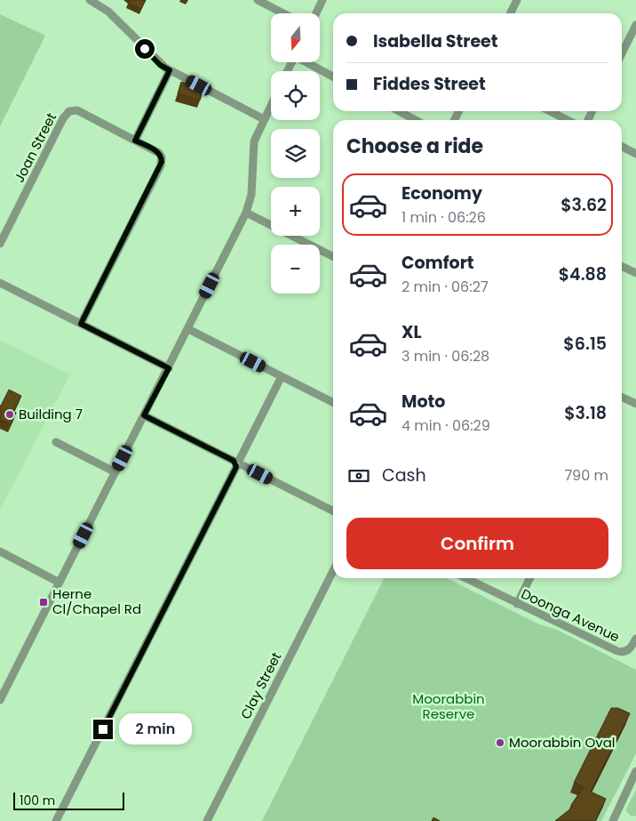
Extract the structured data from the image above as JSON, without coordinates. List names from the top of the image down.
{
  "streets": {
    "street": ["Joan Street", "Doonga Avenue", "Clay Street"]
  },
  "parks": ["Moorabbin Reserve"],
  "places": {
    "other": ["Building 7", "Moorabbin Oval"],
    "transit": ["Herne Cl/Chapel Rd"]
  },
  "scale_bar": "100 m",
  "north": "bottom",
  "page": {
    "map_buttons": ["+", "−"],
    "banner": ["Isabella Street", "Fiddes Street"],
    "heading": "Choose a ride",
    "list": [
      {
        "name": "Economy",
        "note": "1 min · 06:26",
        "value": "$3.62"
      },
      {
        "name": "Comfort",
        "note": "2 min · 06:27",
        "value": "$4.88"
      },
      {
        "name": "XL",
        "note": "3 min · 06:28",
        "value": "$6.15"
      },
      {
        "name": "Moto",
        "note": "4 min · 06:29",
        "value": "$3.18"
      }
    ],
    "pay": ["Cash", "790 m"],
    "buttons": "Confirm",
    "bubble": "2 min",
    "scale": "100 m"
  }
}
